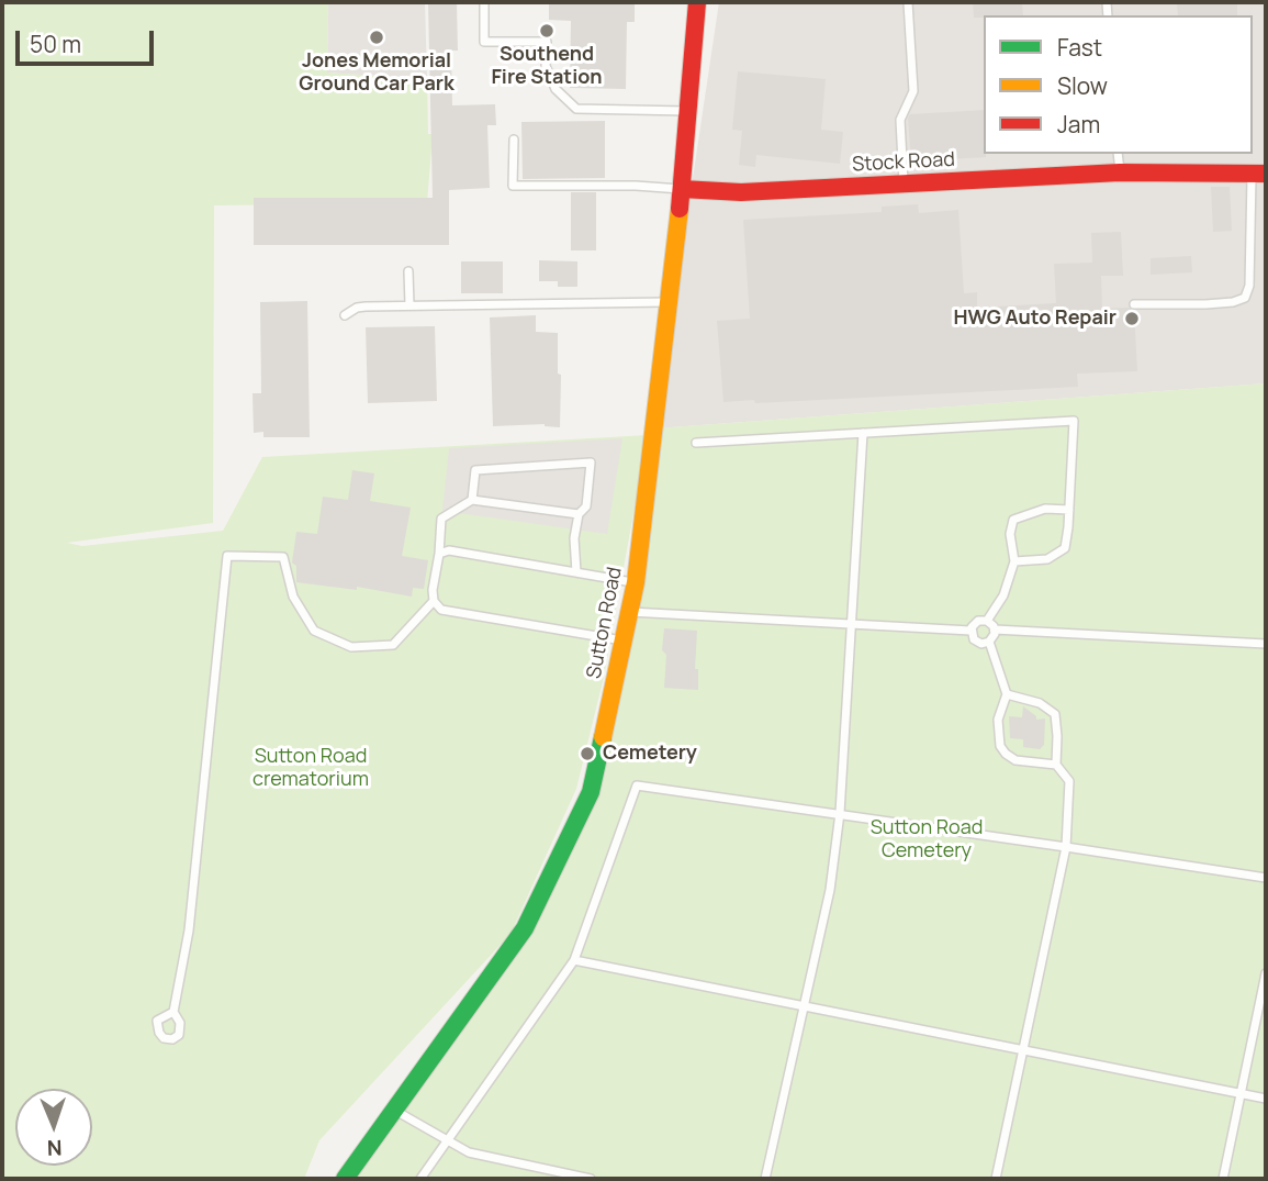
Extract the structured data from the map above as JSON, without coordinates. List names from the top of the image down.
{
  "streets": {
    "street": ["Stock Road", "Sutton Road"]
  },
  "crossings": [
    ["Stock Road", "Sutton Road"]
  ],
  "parks": ["Sutton Road crematorium", "Sutton Road Cemetery"],
  "places": [
    "Southend Fire Station",
    "Jones Memorial Ground Car Park",
    "HWG Auto Repair",
    "Cemetery"
  ],
  "legend": ["Fast", "Slow", "Jam"],
  "scale_bar": "50 m",
  "north": "bottom"
}
